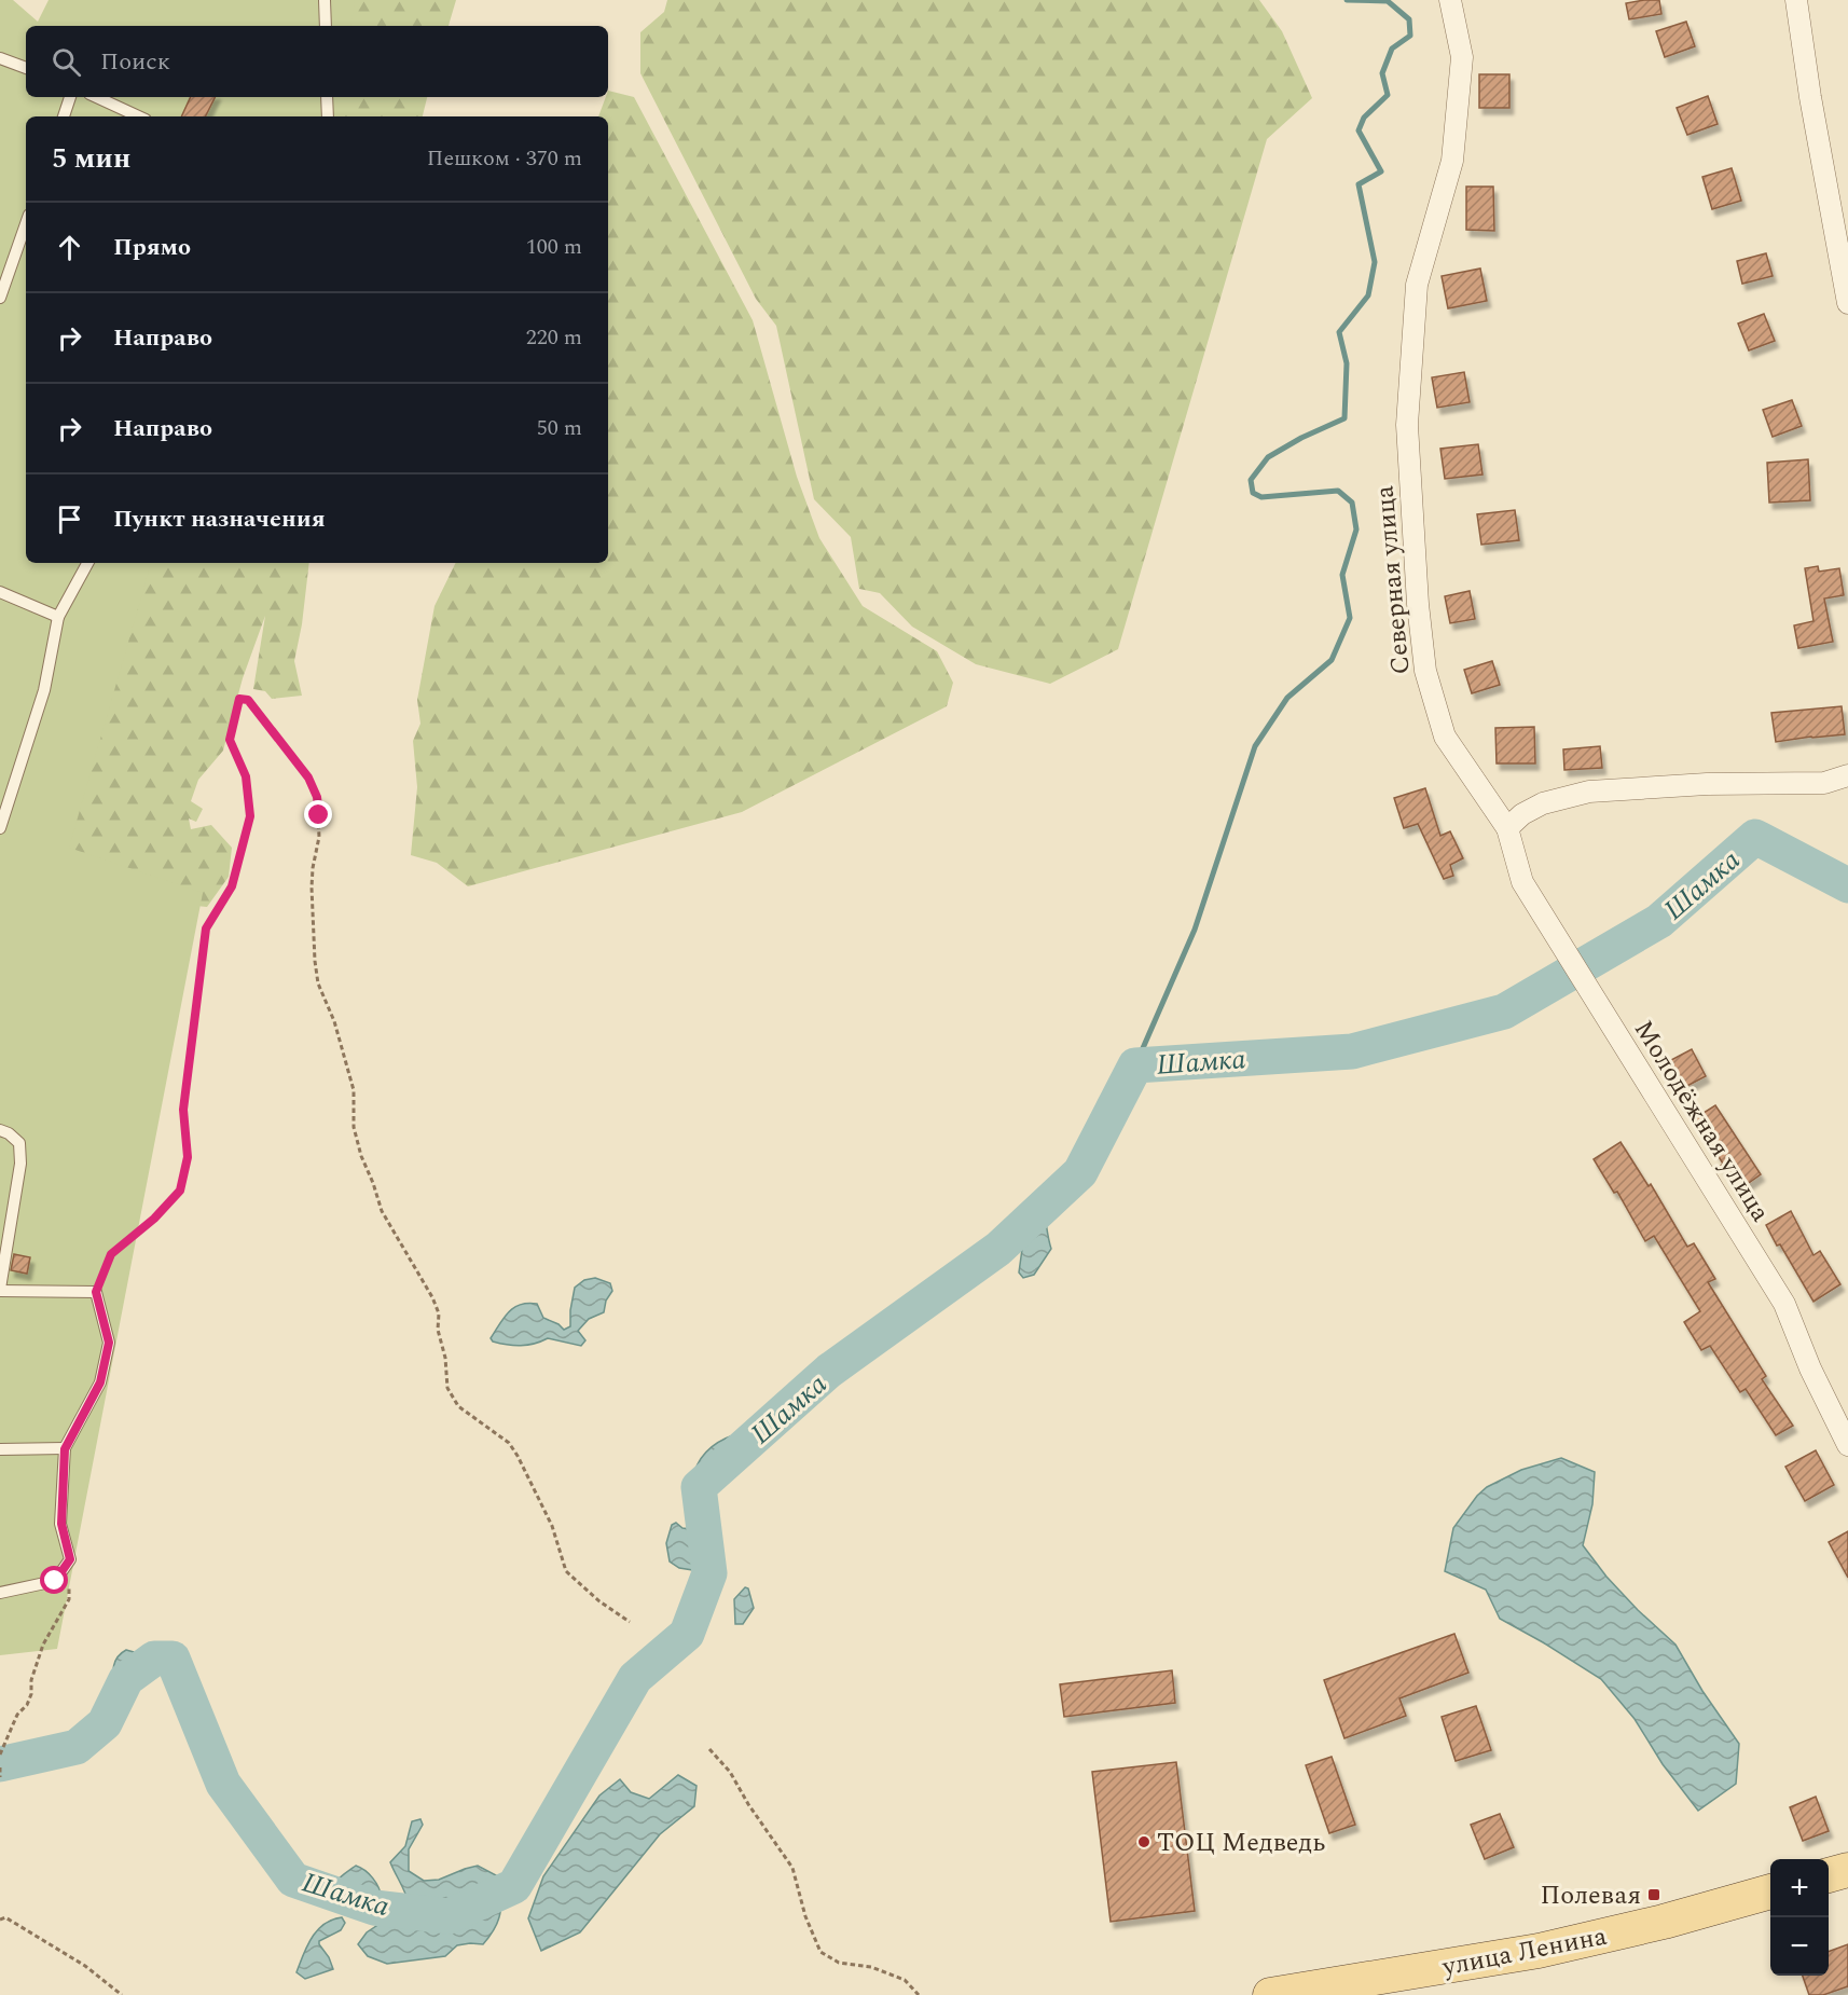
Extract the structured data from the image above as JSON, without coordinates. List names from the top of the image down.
{
  "streets": {
    "main road": ["улица Ленина"],
    "street": ["Северная улица", "Молодёжная улица"]
  },
  "crossings": [
    ["Северная улица", "Молодёжная улица"]
  ],
  "water": ["Шамка"],
  "places": {
    "other": ["ТОЦ Медведь"],
    "transit": ["Полевая"]
  },
  "page": {
    "search": "Поиск",
    "heading": ["5 мин", "Пешком · 370 m"],
    "list": [
      ["Прямо", "100 m"],
      ["Направо", "220 m"],
      ["Направо", "50 m"],
      "Пункт назначения"
    ],
    "map_buttons": ["+", "−"]
  }
}
